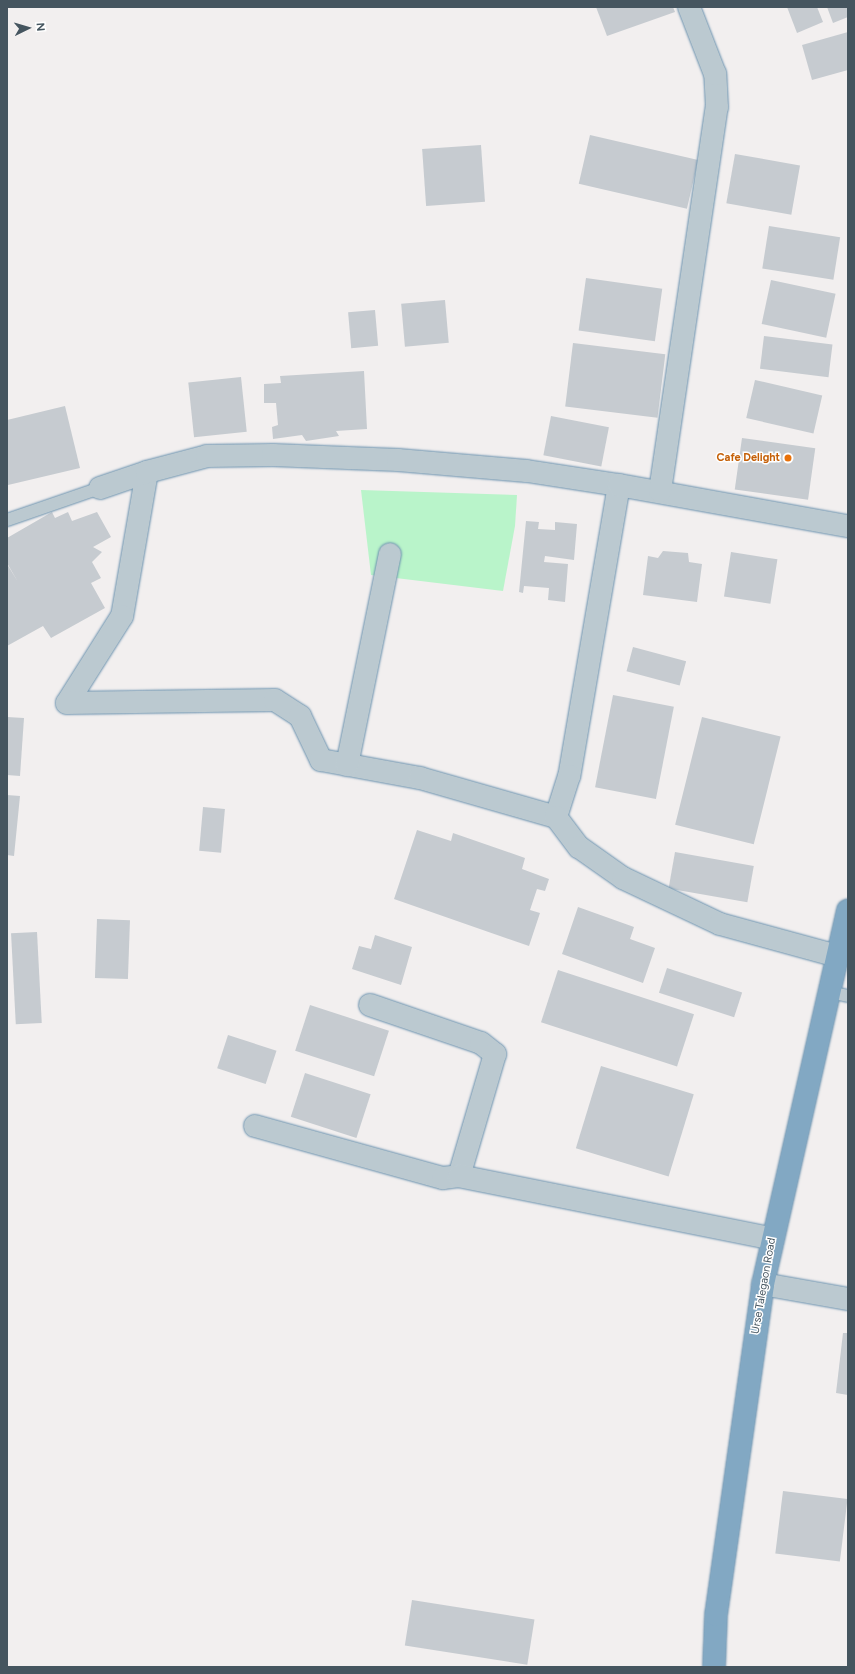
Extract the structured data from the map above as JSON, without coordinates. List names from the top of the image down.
{
  "streets": {
    "highway": ["Urse Talegaon Road"]
  },
  "places": ["Cafe Delight"],
  "north": "right"
}
